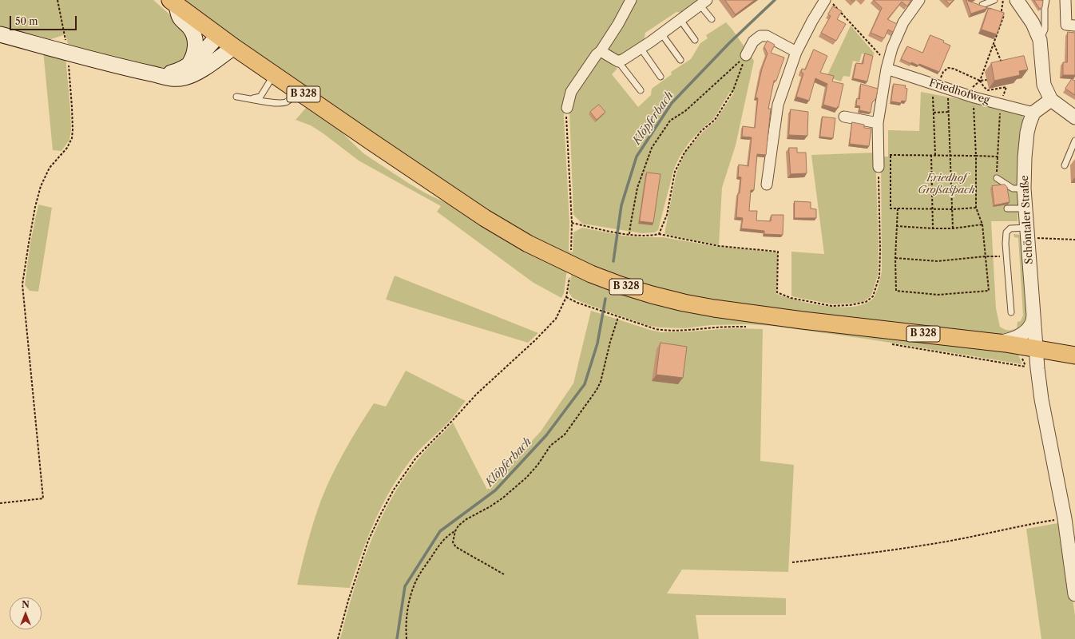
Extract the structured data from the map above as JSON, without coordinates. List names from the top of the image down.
{
  "streets": {
    "main road": ["B 328"],
    "street": ["Friedhofweg", "Schöntaler Straße"]
  },
  "crossings": [
    ["Friedhofweg", "Schöntaler Straße"],
    ["B 328", "Schöntaler Straße"]
  ],
  "water": ["Klöpferbach"],
  "parks": ["Friedhof Großaspach"],
  "scale_bar": "50 m",
  "north": "top"
}
